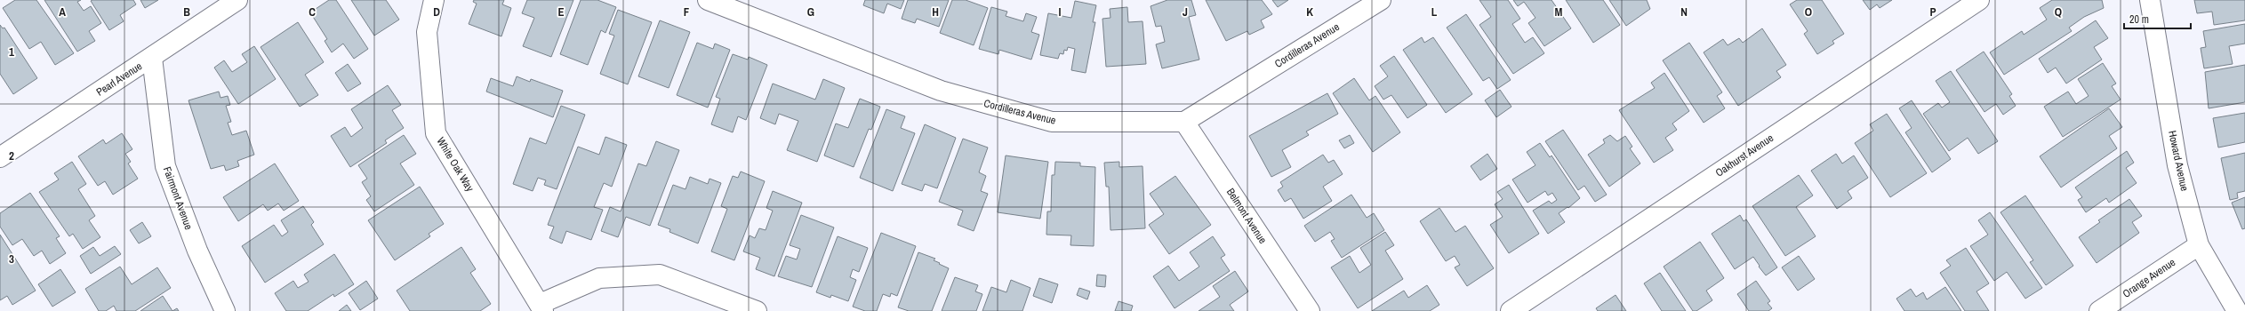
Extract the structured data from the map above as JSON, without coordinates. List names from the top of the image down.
{
  "streets": {
    "street": [
      "Cordilleras Avenue",
      "Pearl Avenue",
      "Oakhurst Avenue",
      "Howard Avenue",
      "White Oak Way",
      "Fairmont Avenue",
      "Belmont Avenue",
      "Orange Avenue"
    ]
  },
  "crossings": [
    ["Cordilleras Avenue", "Belmont Avenue"],
    ["Pearl Avenue", "Fairmont Avenue"],
    ["Howard Avenue", "Orange Avenue"]
  ],
  "scale_bar": "20 m",
  "grid": {
    "columns": [
      "A",
      "B",
      "C",
      "D",
      "E",
      "F",
      "G",
      "H",
      "I",
      "J",
      "K",
      "L",
      "M",
      "N",
      "O",
      "P",
      "Q"
    ],
    "rows": ["1", "2", "3"]
  }
}
